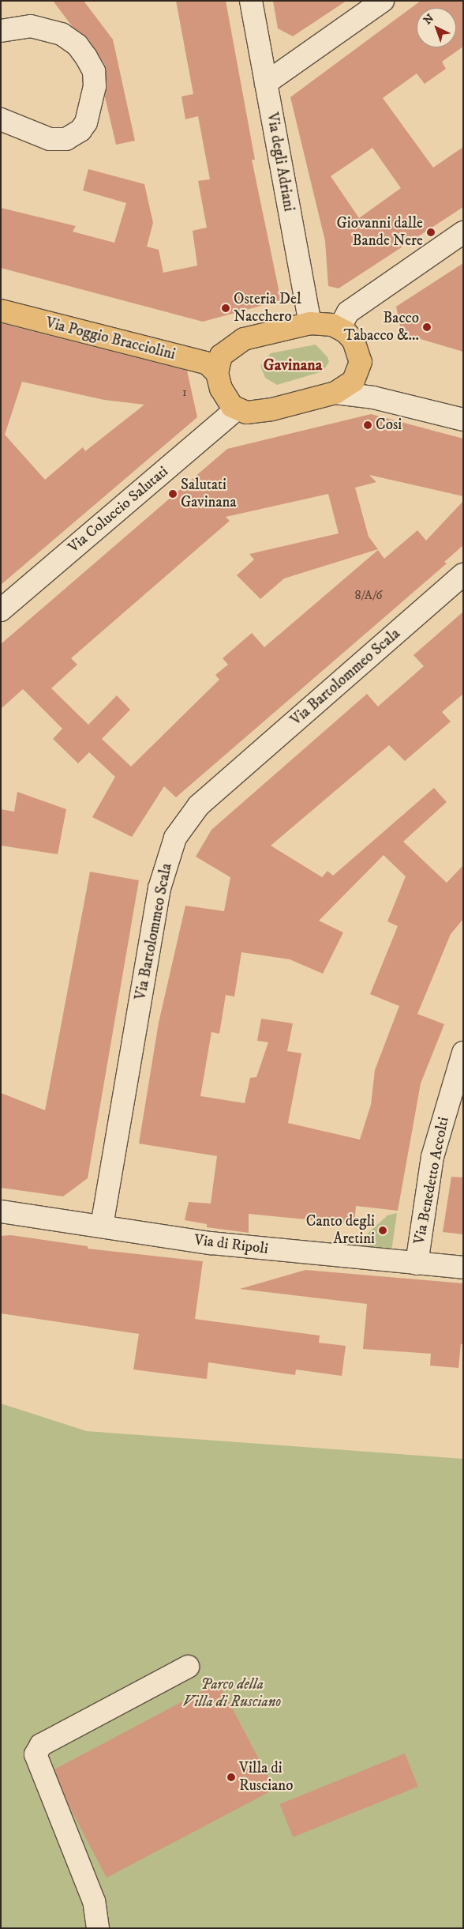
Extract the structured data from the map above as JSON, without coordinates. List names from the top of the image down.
{
  "streets": {
    "main road": ["Via Poggio Bracciolini"],
    "street": [
      "Via degli Adriani",
      "Via Coluccio Salutati",
      "Via Bartolommeo Scala",
      "Via Benedetto Accolti",
      "Via di Ripoli"
    ]
  },
  "crossings": [
    ["Via Bartolommeo Scala", "Via di Ripoli"],
    ["Via Benedetto Accolti", "Via di Ripoli"]
  ],
  "districts": ["Gavinana"],
  "parks": ["Parco della Villa di Rusciano"],
  "places": [
    "Giovanni dalle Bande Nere",
    "Osteria Del Nacchero",
    "Bacco Tabacco &...",
    "Cosi",
    "Salutati Gavinana",
    "Canto degli Aretini",
    "Villa di Rusciano"
  ],
  "house_numbers": ["1", "8/A/6"],
  "north": "top left"
}
